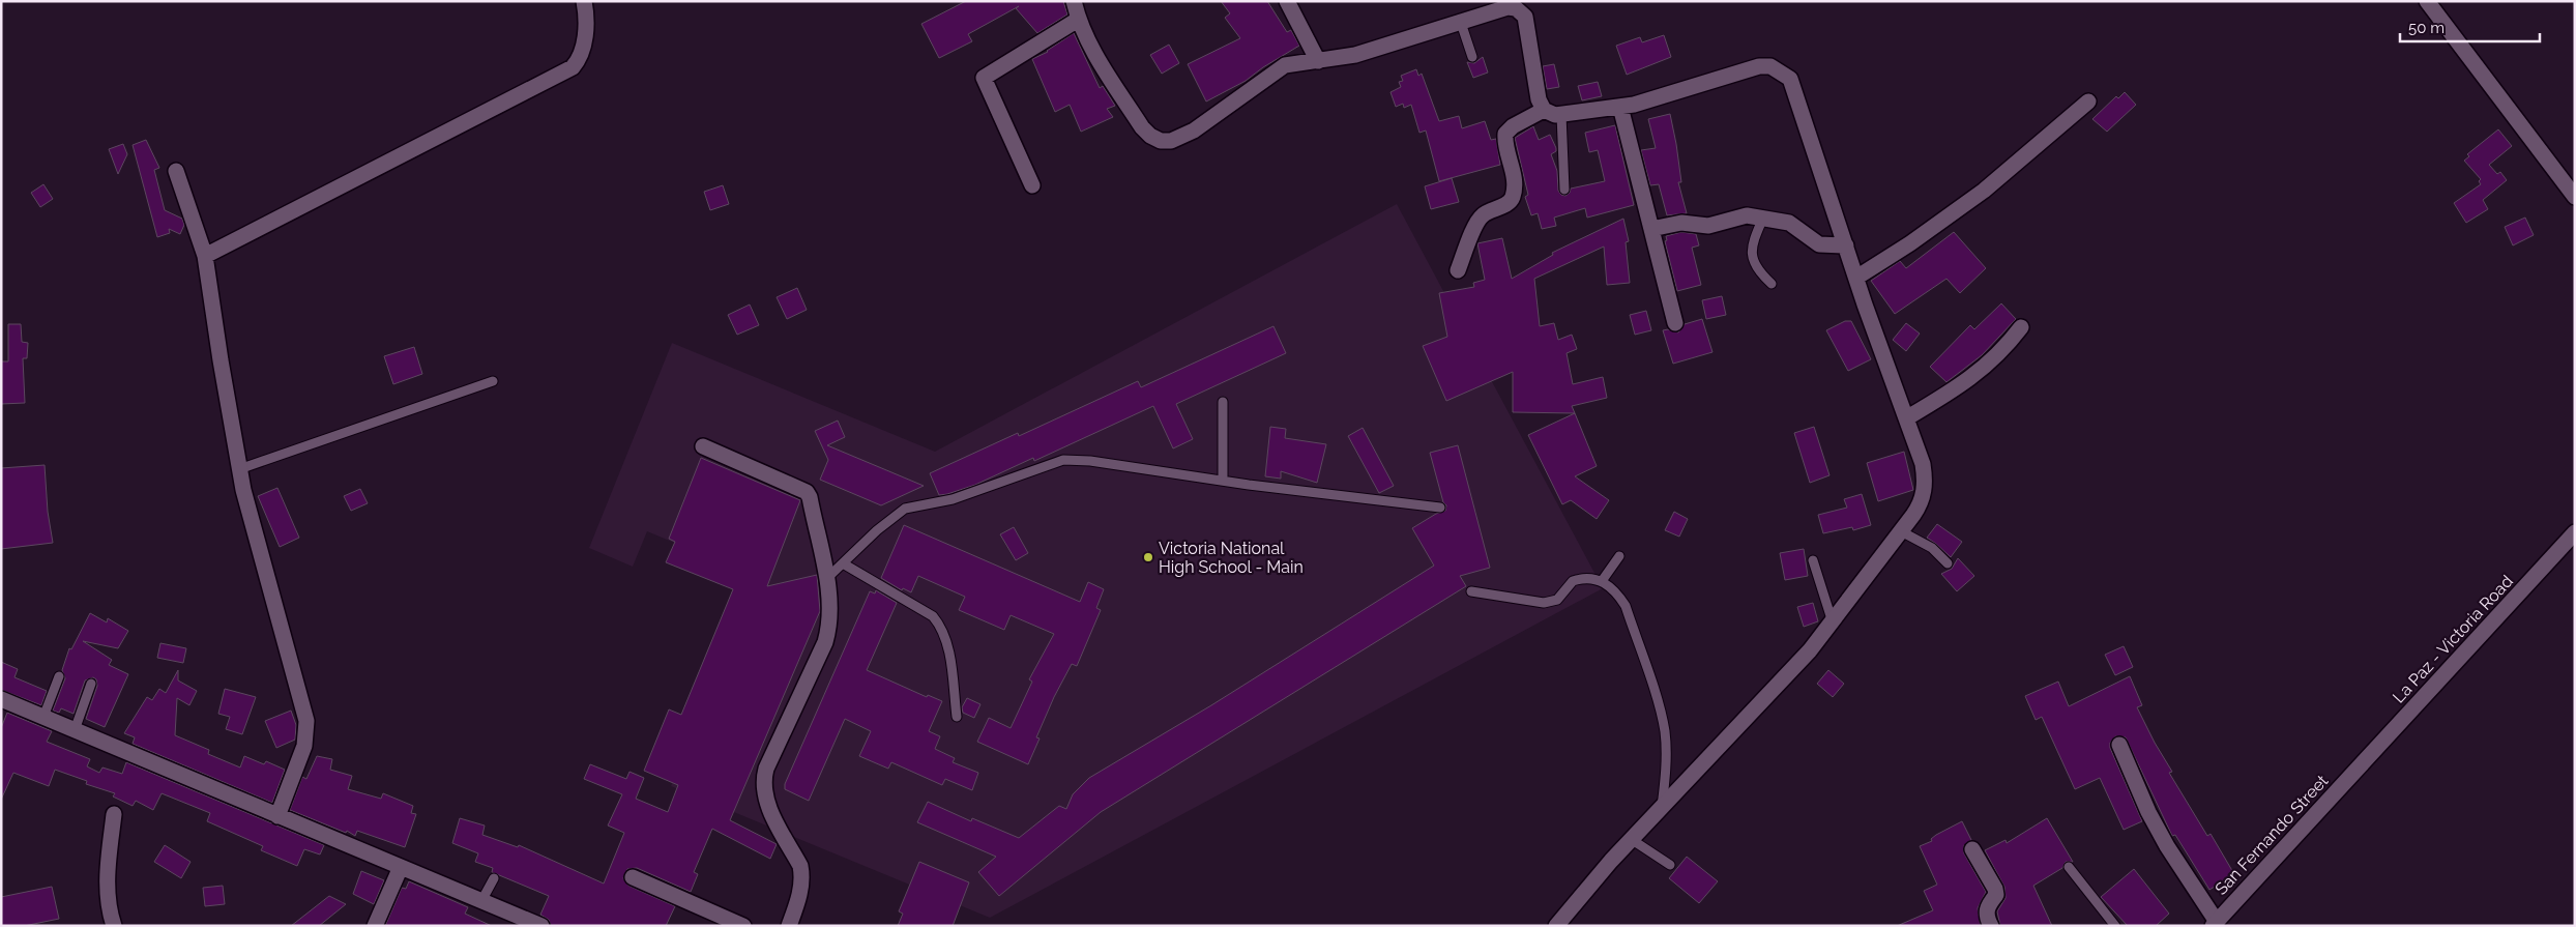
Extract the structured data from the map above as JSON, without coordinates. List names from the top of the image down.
{
  "streets": {
    "street": ["La Paz - Victoria Road", "San Fernando Street"]
  },
  "crossings": [
    ["La Paz - Victoria Road", "San Fernando Street"]
  ],
  "places": ["Victoria National High School - Main"],
  "scale_bar": "50 m"
}
